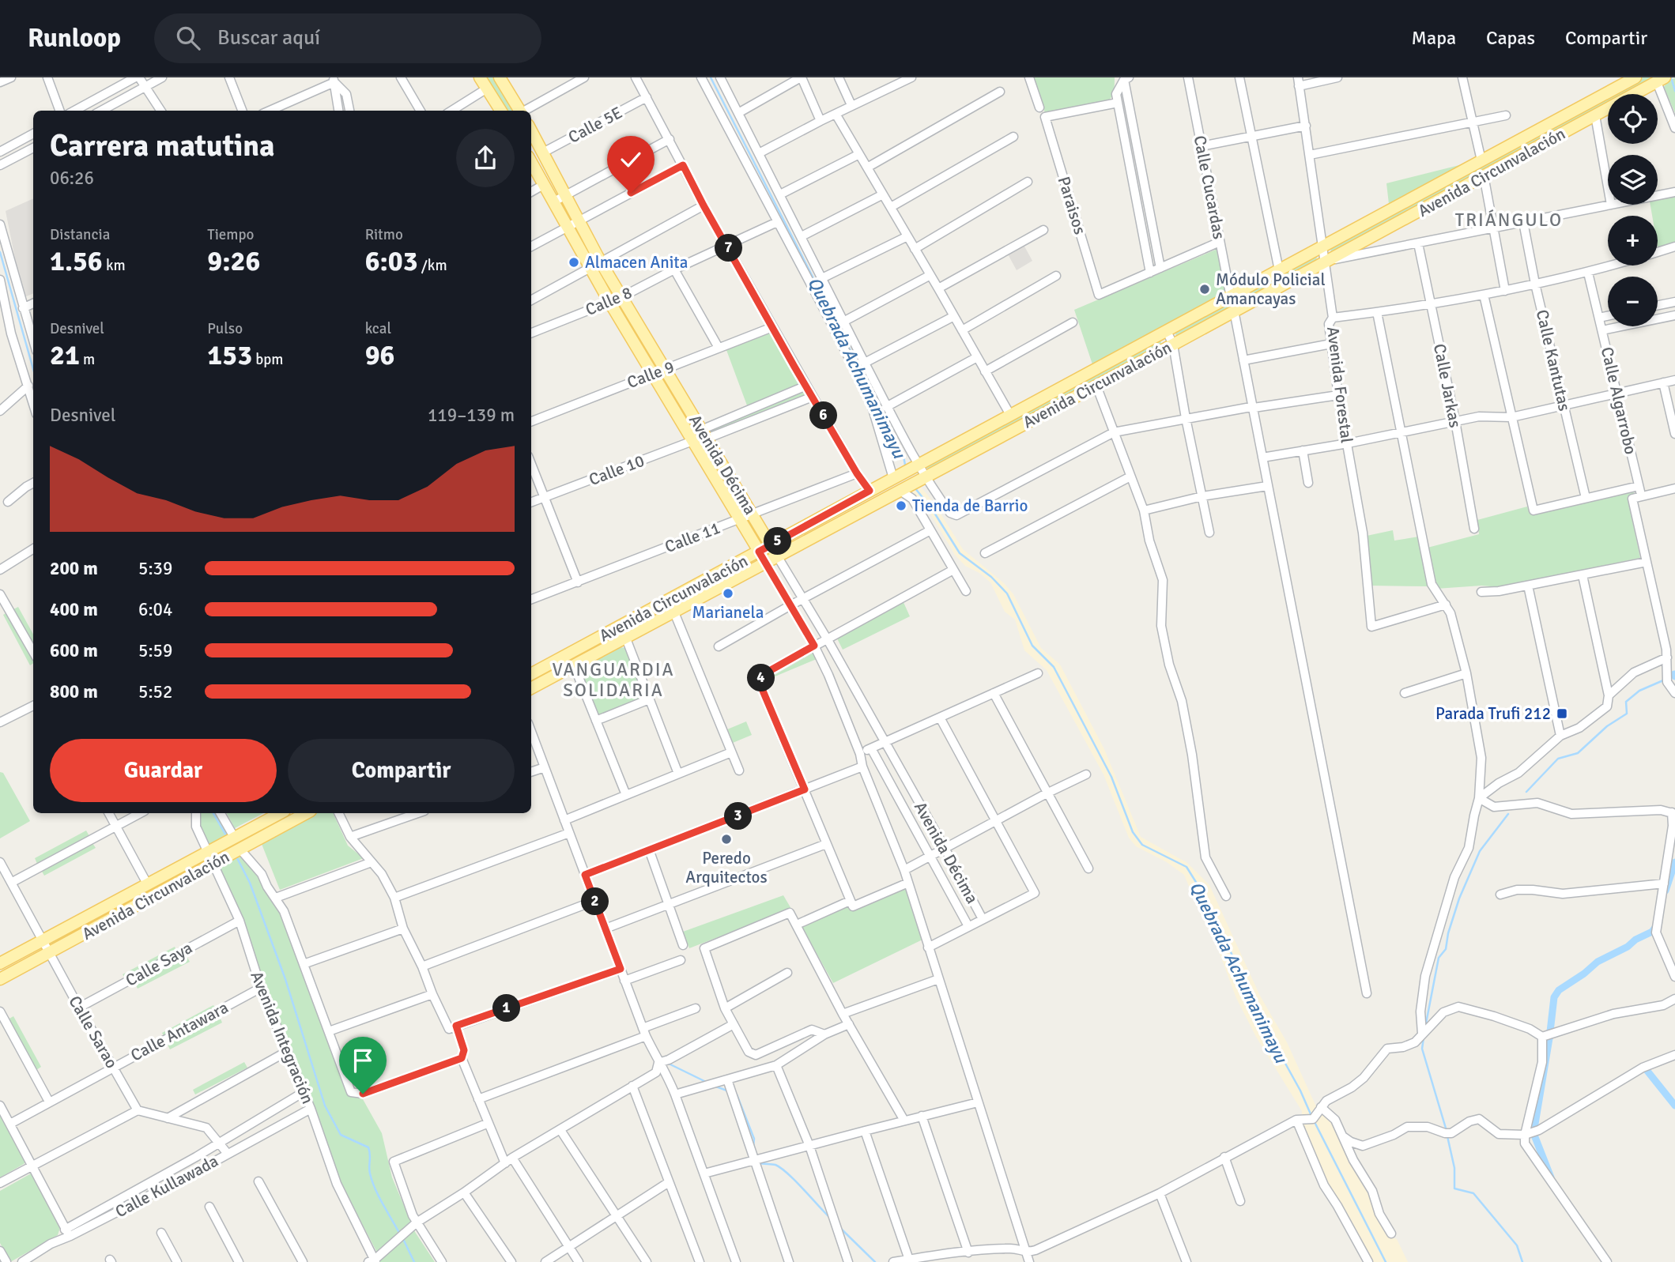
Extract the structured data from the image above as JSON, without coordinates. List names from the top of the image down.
{
  "streets": {
    "main road": ["Avenida Circunvalación", "Avenida Décima"],
    "street": [
      "Calle 5E",
      "Calle Cucardas",
      "Paraisos",
      "Calle 8",
      "Calle Kantutas",
      "Calle 9",
      "Avenida Forestal",
      "Calle Jarkas",
      "Calle Algarrobo",
      "Calle 10",
      "Calle 11",
      "Calle Saya",
      "Calle Antawara",
      "Calle Sarao",
      "Avenida Integración",
      "Calle Kullawada"
    ]
  },
  "crossings": [
    ["Calle 5E", "Avenida Décima"],
    ["Avenida Circunvalación", "Calle Cucardas"],
    ["Avenida Circunvalación", "Avenida Forestal"],
    ["Avenida Circunvalación", "Avenida Décima"],
    ["Avenida Circunvalación", "Calle Sarao"],
    ["Avenida Circunvalación", "Avenida Integración"],
    ["Calle 8", "Avenida Décima"],
    ["Calle 9", "Avenida Décima"],
    ["Avenida Décima", "Calle 10"],
    ["Avenida Décima", "Calle 11"],
    ["Calle Saya", "Calle Sarao"],
    ["Calle Saya", "Avenida Integración"],
    ["Calle Antawara", "Calle Sarao"],
    ["Calle Antawara", "Avenida Integración"],
    ["Avenida Integración", "Calle Kullawada"]
  ],
  "districts": ["TRIÁNGULO", "VANGUARDIA SOLIDARIA"],
  "water": ["Quebrada Achumanimayu"],
  "places": {
    "other": [
      "Almacen Anita",
      "Módulo Policial Amancayas",
      "Tienda de Barrio",
      "Marianela",
      "Peredo Arquitectos"
    ],
    "transit": ["Parada Trufi 212"]
  },
  "page": {
    "header": "Runloop",
    "search": "Buscar aquí",
    "nav": ["Mapa", "Capas", "Compartir"],
    "map_buttons": ["+", "−"],
    "heading": ["Carrera matutina", "06:26"],
    "stats": [
      ["Distancia", "1.56 km"],
      ["Tiempo", "9:26"],
      ["Ritmo", "6:03 /km"],
      ["Desnivel", "21 m"],
      ["Pulso", "153 bpm"],
      ["kcal", "96"]
    ],
    "pins": [
      "7",
      "6",
      "5",
      "4",
      "3",
      "2",
      "1"
    ],
    "chart": ["Desnivel", "119–139 m"],
    "list": [
      {
        "name": "200 m",
        "note": "5:39"
      },
      {
        "name": "400 m",
        "note": "6:04"
      },
      {
        "name": "600 m",
        "note": "5:59"
      },
      {
        "name": "800 m",
        "note": "5:52"
      }
    ],
    "buttons": ["Guardar", "Compartir"]
  }
}
